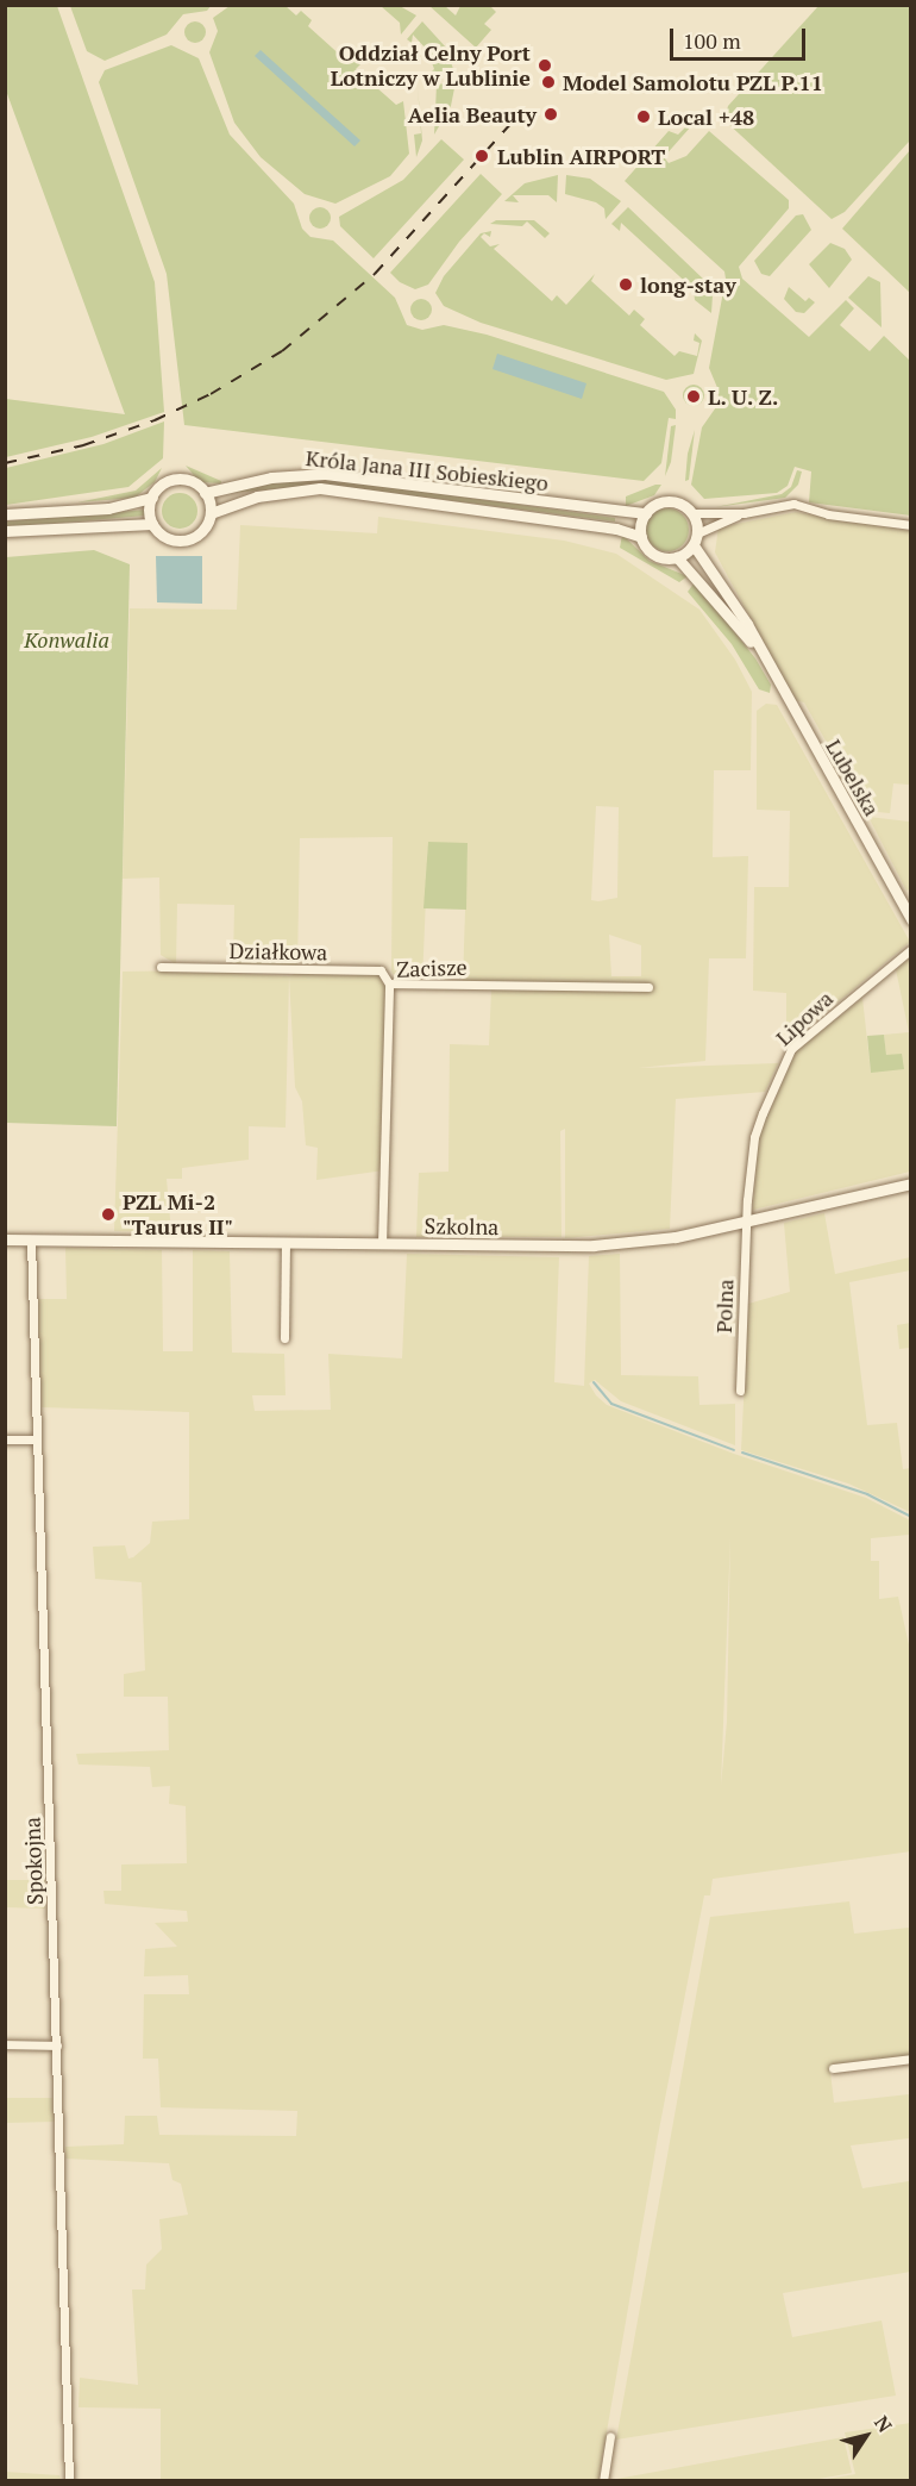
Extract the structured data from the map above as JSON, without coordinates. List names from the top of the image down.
{
  "streets": {
    "main road": ["Króla Jana III Sobieskiego", "Lubelska", "Szkolna"],
    "street": [
      "Działkowa",
      "Zacisze",
      "Lipowa",
      "Polna",
      "Spokojna"
    ]
  },
  "crossings": [
    ["Króla Jana III Sobieskiego", "Lubelska"],
    ["Działkowa", "Zacisze"],
    ["Zacisze", "Szkolna"],
    ["Lipowa", "Szkolna"],
    ["Lipowa", "Polna"],
    ["Szkolna", "Polna"],
    ["Szkolna", "Spokojna"]
  ],
  "parks": ["Konwalia"],
  "places": [
    "Oddział Celny Port Lotniczy w Lublinie",
    "Model Samolotu PZL P.11",
    "Aelia Beauty",
    "Local +48",
    "Lublin AIRPORT",
    "long-stay",
    "L. U. Z.",
    "PZL Mi-2 \"Taurus II\""
  ],
  "scale_bar": "100 m",
  "north": "top right"
}
